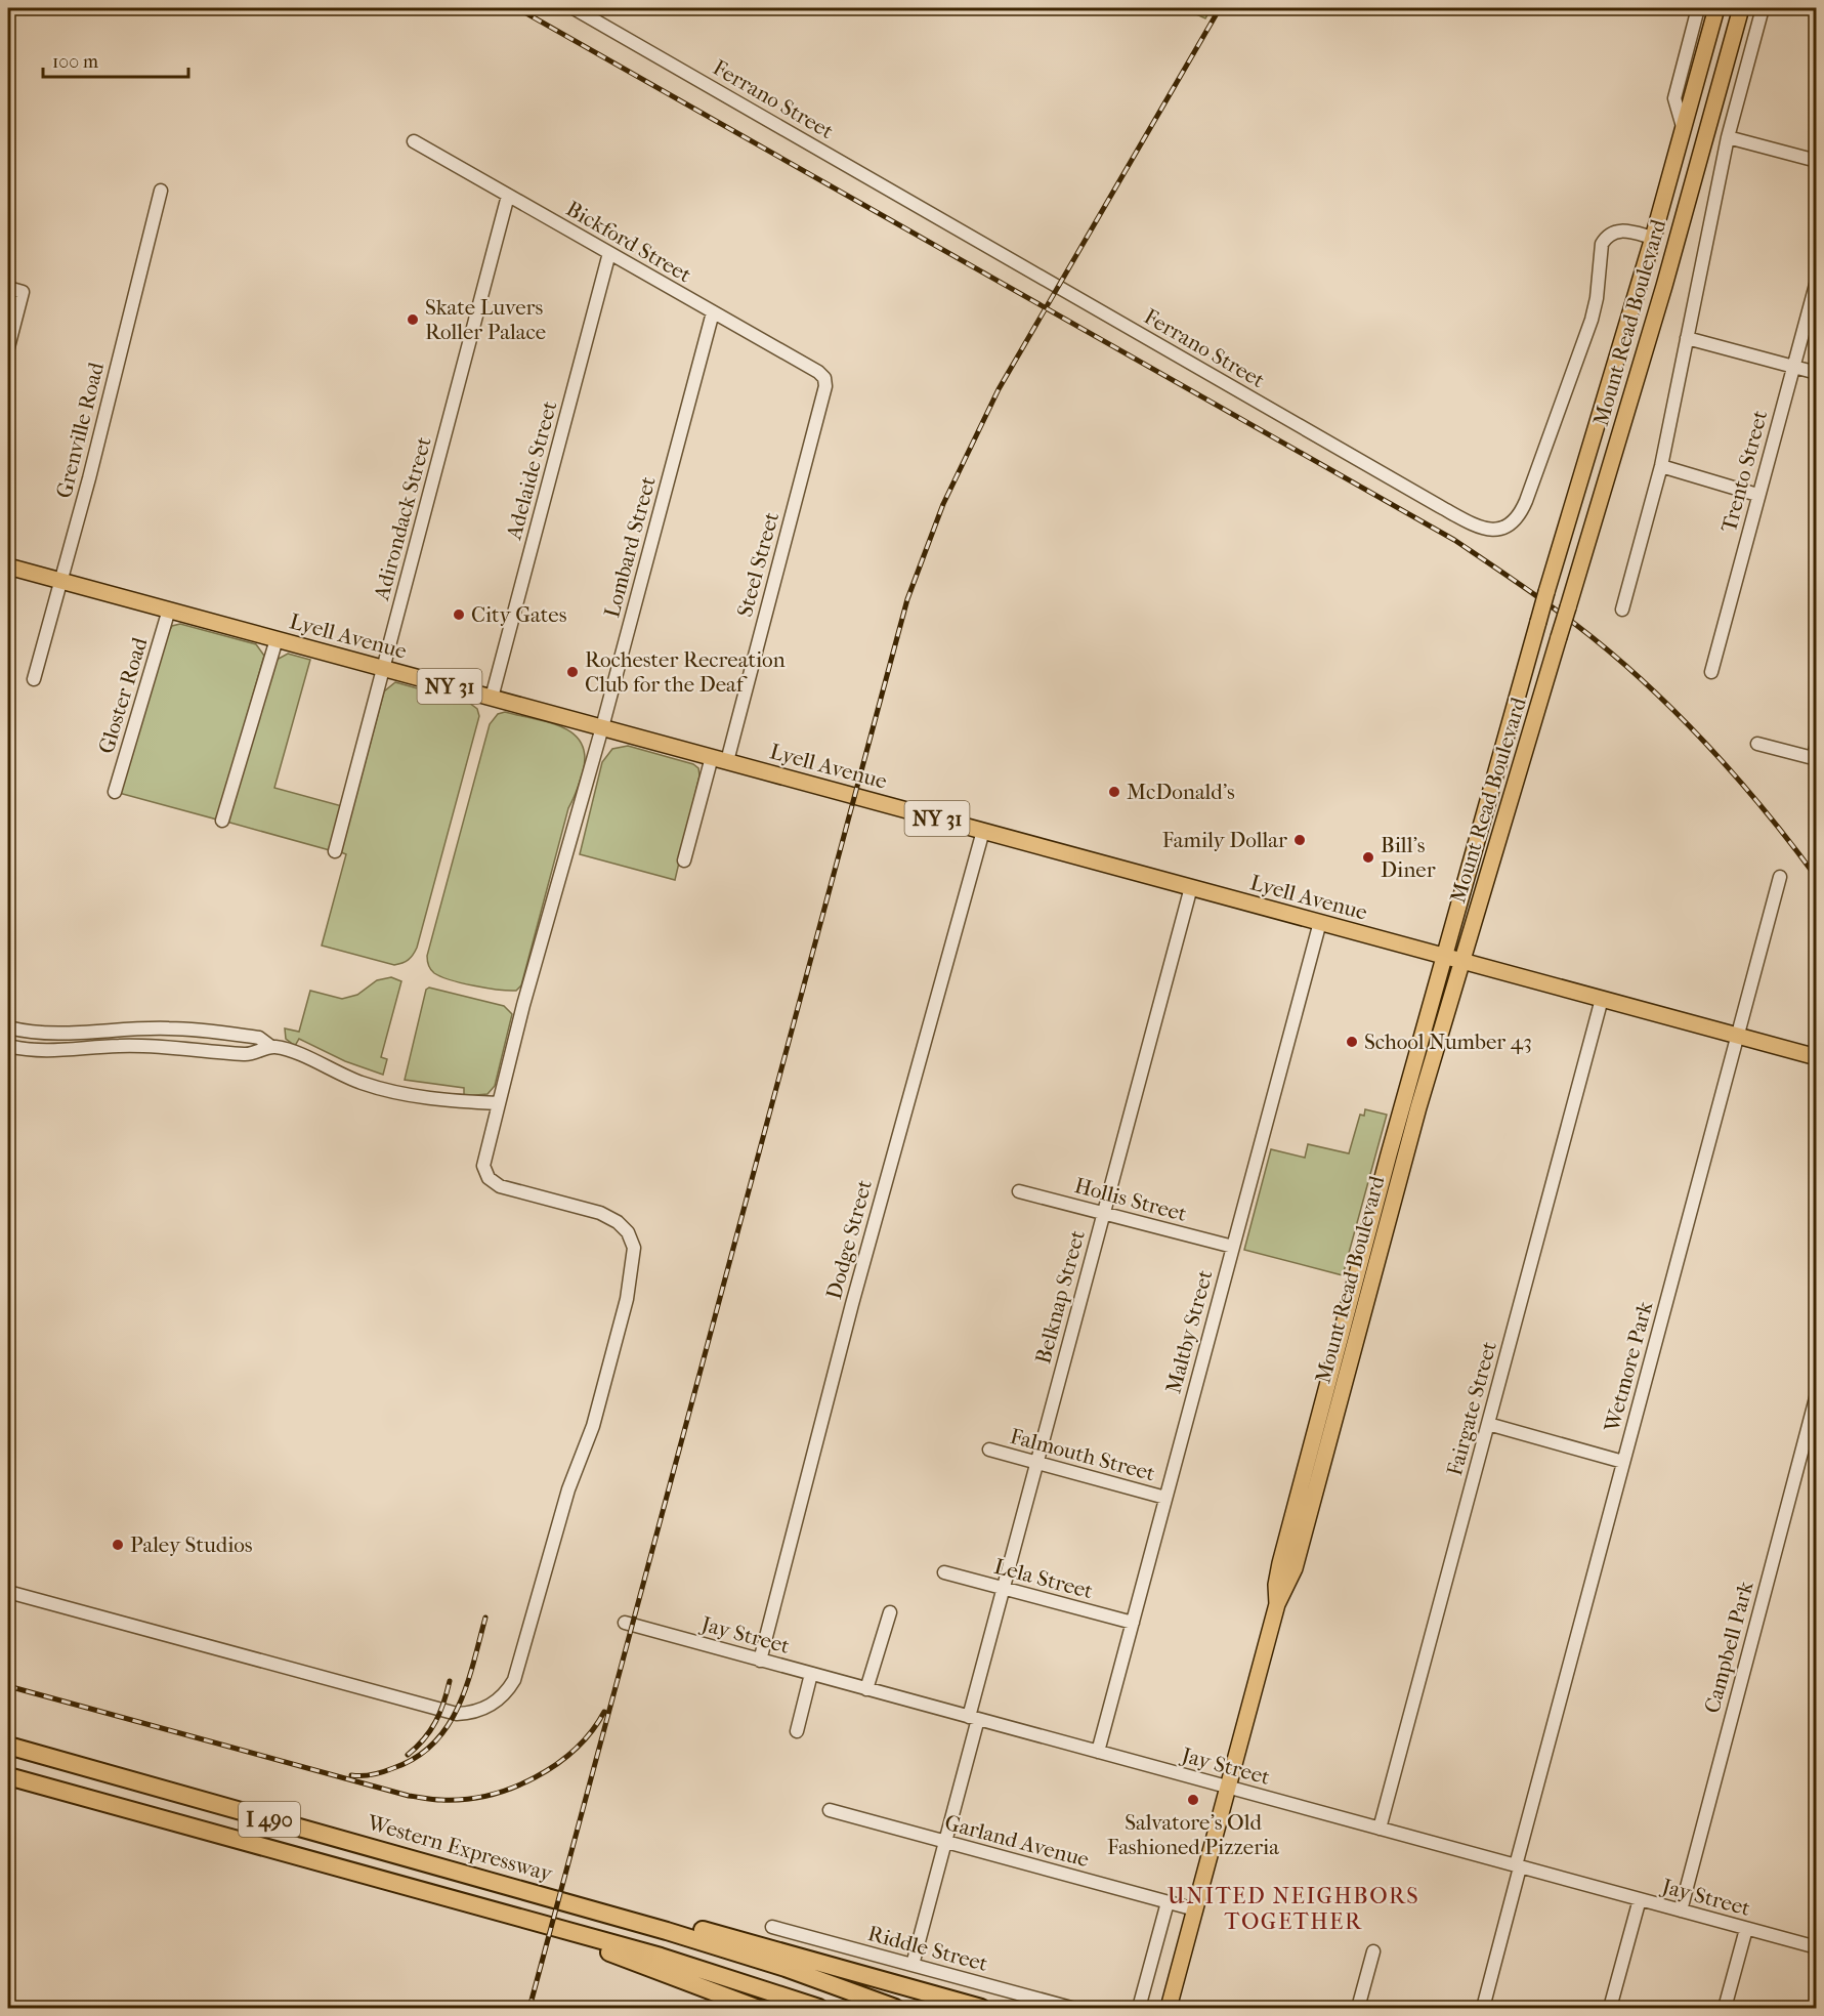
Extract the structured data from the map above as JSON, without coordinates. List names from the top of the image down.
{
  "streets": {
    "highway": ["I 490", "Western Expressway"],
    "main road": ["Mount Read Boulevard", "Lyell Avenue", "NY 31"],
    "street": [
      "Ferrano Street",
      "Bickford Street",
      "Grenville Road",
      "Adelaide Street",
      "Trento Street",
      "Adirondack Street",
      "Lombard Street",
      "Steel Street",
      "Gloster Road",
      "Hollis Street",
      "Dodge Street",
      "Belknap Street",
      "Maltby Street",
      "Wetmore Park",
      "Fairgate Street",
      "Falmouth Street",
      "Lela Street",
      "Jay Street",
      "Campbell Park",
      "Garland Avenue",
      "Riddle Street"
    ]
  },
  "crossings": [
    ["Ferrano Street", "Mount Read Boulevard"],
    ["Bickford Street", "Adelaide Street"],
    ["Bickford Street", "Adirondack Street"],
    ["Bickford Street", "Lombard Street"],
    ["Bickford Street", "Steel Street"],
    ["Mount Read Boulevard", "Lyell Avenue"],
    ["Mount Read Boulevard", "Jay Street"],
    ["Mount Read Boulevard", "Garland Avenue"],
    ["Grenville Road", "Lyell Avenue"],
    ["Adelaide Street", "Lyell Avenue"],
    ["Adirondack Street", "Lyell Avenue"],
    ["Lombard Street", "Lyell Avenue"],
    ["Steel Street", "Lyell Avenue"],
    ["Lyell Avenue", "Gloster Road"],
    ["Lyell Avenue", "Dodge Street"],
    ["Lyell Avenue", "Belknap Street"],
    ["Lyell Avenue", "Maltby Street"],
    ["Lyell Avenue", "Wetmore Park"],
    ["Lyell Avenue", "Fairgate Street"],
    ["Hollis Street", "Belknap Street"],
    ["Hollis Street", "Maltby Street"],
    ["Dodge Street", "Jay Street"],
    ["Belknap Street", "Falmouth Street"],
    ["Belknap Street", "Lela Street"],
    ["Belknap Street", "Jay Street"],
    ["Belknap Street", "Garland Avenue"],
    ["Belknap Street", "Riddle Street"],
    ["Maltby Street", "Falmouth Street"],
    ["Maltby Street", "Lela Street"],
    ["Maltby Street", "Jay Street"],
    ["Wetmore Park", "Jay Street"],
    ["Fairgate Street", "Jay Street"],
    ["Jay Street", "Campbell Park"]
  ],
  "districts": ["UNITED NEIGHBORS TOGETHER"],
  "places": [
    "Skate Luvers Roller Palace",
    "City Gates",
    "Rochester Recreation Club for the Deaf",
    "McDonald's",
    "Family Dollar",
    "Bill's Diner",
    "School Number 43",
    "Paley Studios",
    "Salvatore's Old Fashioned Pizzeria"
  ],
  "scale_bar": "100 m"
}
